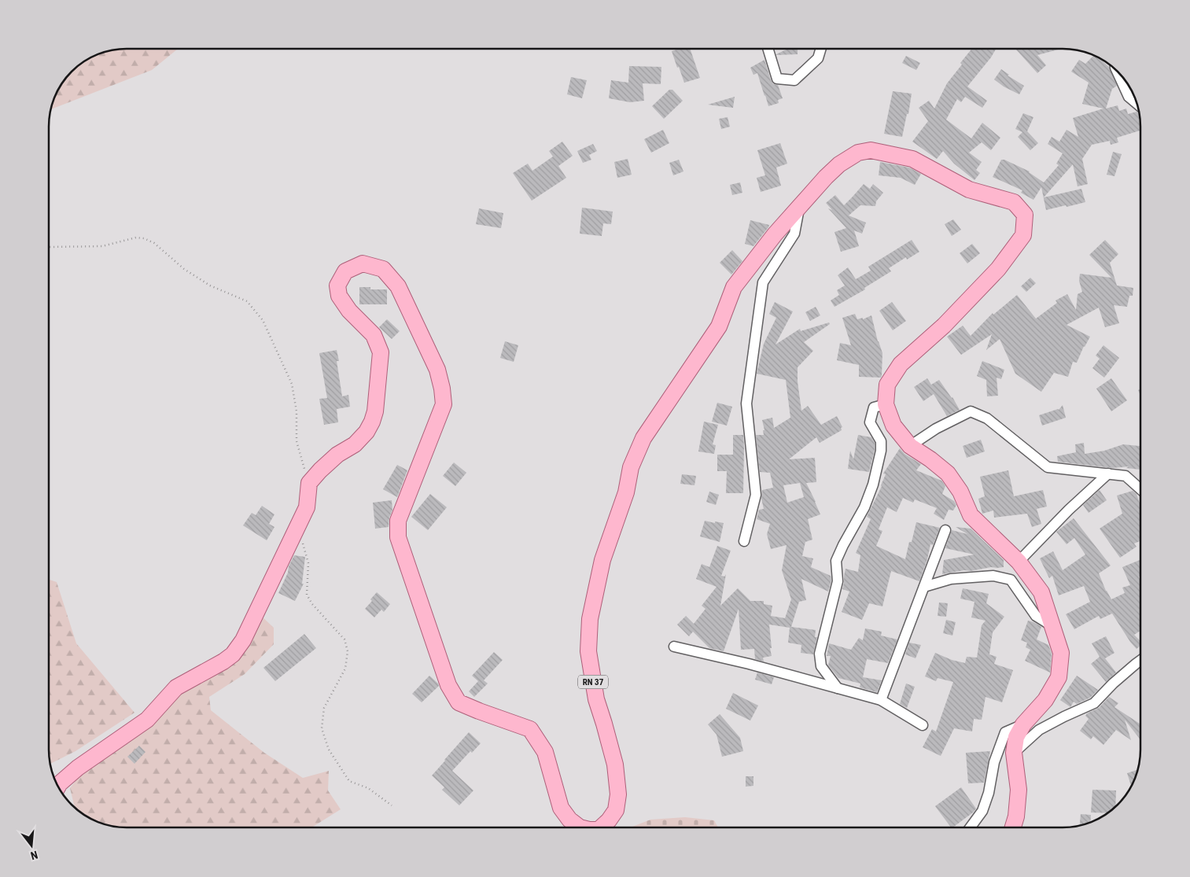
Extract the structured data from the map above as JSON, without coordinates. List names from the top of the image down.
{
  "streets": {
    "main road": ["RN 37"]
  },
  "north": "bottom"
}
